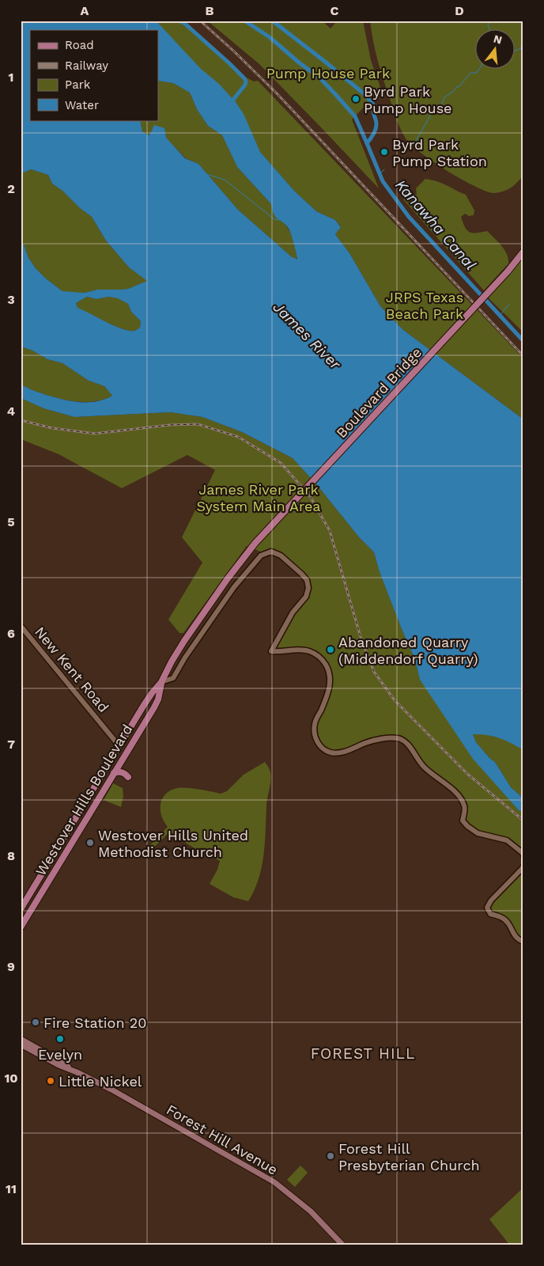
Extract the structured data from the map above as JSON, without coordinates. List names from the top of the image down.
{
  "streets": {
    "main road": ["Boulevard Bridge", "Westover Hills Boulevard", "Forest Hill Avenue"],
    "street": ["New Kent Road"]
  },
  "crossings": [
    ["Boulevard Bridge", "Westover Hills Boulevard"],
    ["New Kent Road", "Westover Hills Boulevard"]
  ],
  "districts": ["FOREST HILL"],
  "water": ["Kanawha Canal", "James River"],
  "parks": ["Pump House Park", "JRPS Texas Beach Park", "James River Park System Main Area"],
  "places": [
    "Byrd Park Pump House",
    "Byrd Park Pump Station",
    "Abandoned Quarry (Middendorf Quarry)",
    "Westover Hills United Methodist Church",
    "Fire Station 20",
    "Evelyn",
    "Little Nickel",
    "Forest Hill Presbyterian Church"
  ],
  "legend": [
    "Road",
    "Railway",
    "Park",
    "Water"
  ],
  "north": "top",
  "grid": {
    "columns": [
      "A",
      "B",
      "C",
      "D"
    ],
    "rows": [
      "1",
      "2",
      "3",
      "4",
      "5",
      "6",
      "7",
      "8",
      "9",
      "10",
      "11"
    ]
  }
}
